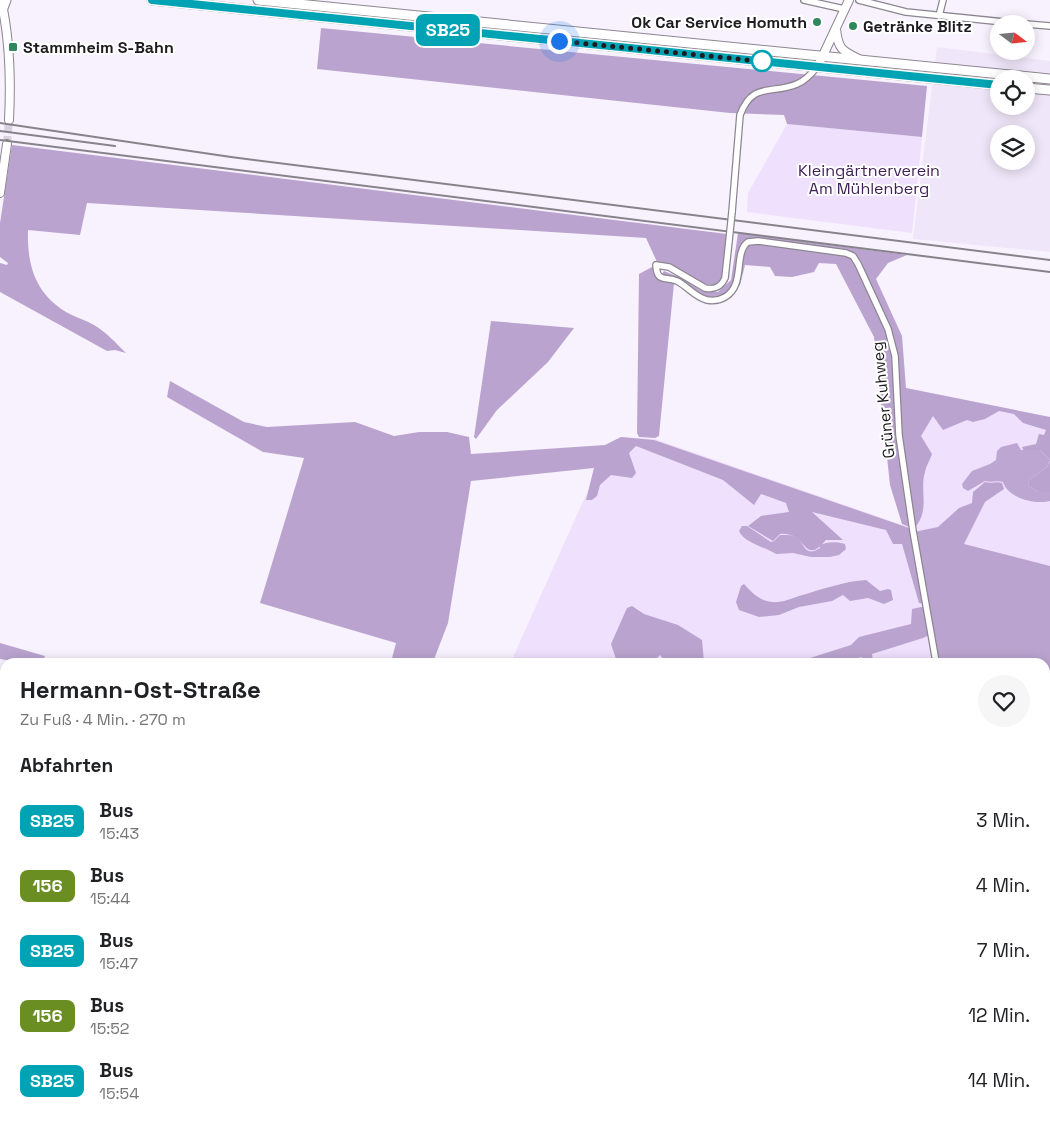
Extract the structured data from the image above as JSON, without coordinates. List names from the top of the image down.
{
  "streets": {
    "street": ["Grüner Kuhweg"]
  },
  "parks": ["Kleingärtnerverein Am Mühlenberg"],
  "places": {
    "other": ["Ok Car Service Homuth", "Getränke Blitz"],
    "transit": ["Stammheim S-Bahn"]
  },
  "lines": ["bus line SB25"],
  "north": "right",
  "page": {
    "on_map": "SB25",
    "heading": [
      ["Hermann-Ost-Straße", "Zu Fuß · 4 Min. · 270 m"],
      "Abfahrten"
    ],
    "list": [
      {
        "mark": "SB25",
        "name": "Bus",
        "note": "15:43",
        "value": "3 Min."
      },
      {
        "mark": "156",
        "name": "Bus",
        "note": "15:44",
        "value": "4 Min."
      },
      {
        "mark": "SB25",
        "name": "Bus",
        "note": "15:47",
        "value": "7 Min."
      },
      {
        "mark": "156",
        "name": "Bus",
        "note": "15:52",
        "value": "12 Min."
      },
      {
        "mark": "SB25",
        "name": "Bus",
        "note": "15:54",
        "value": "14 Min."
      }
    ]
  }
}
